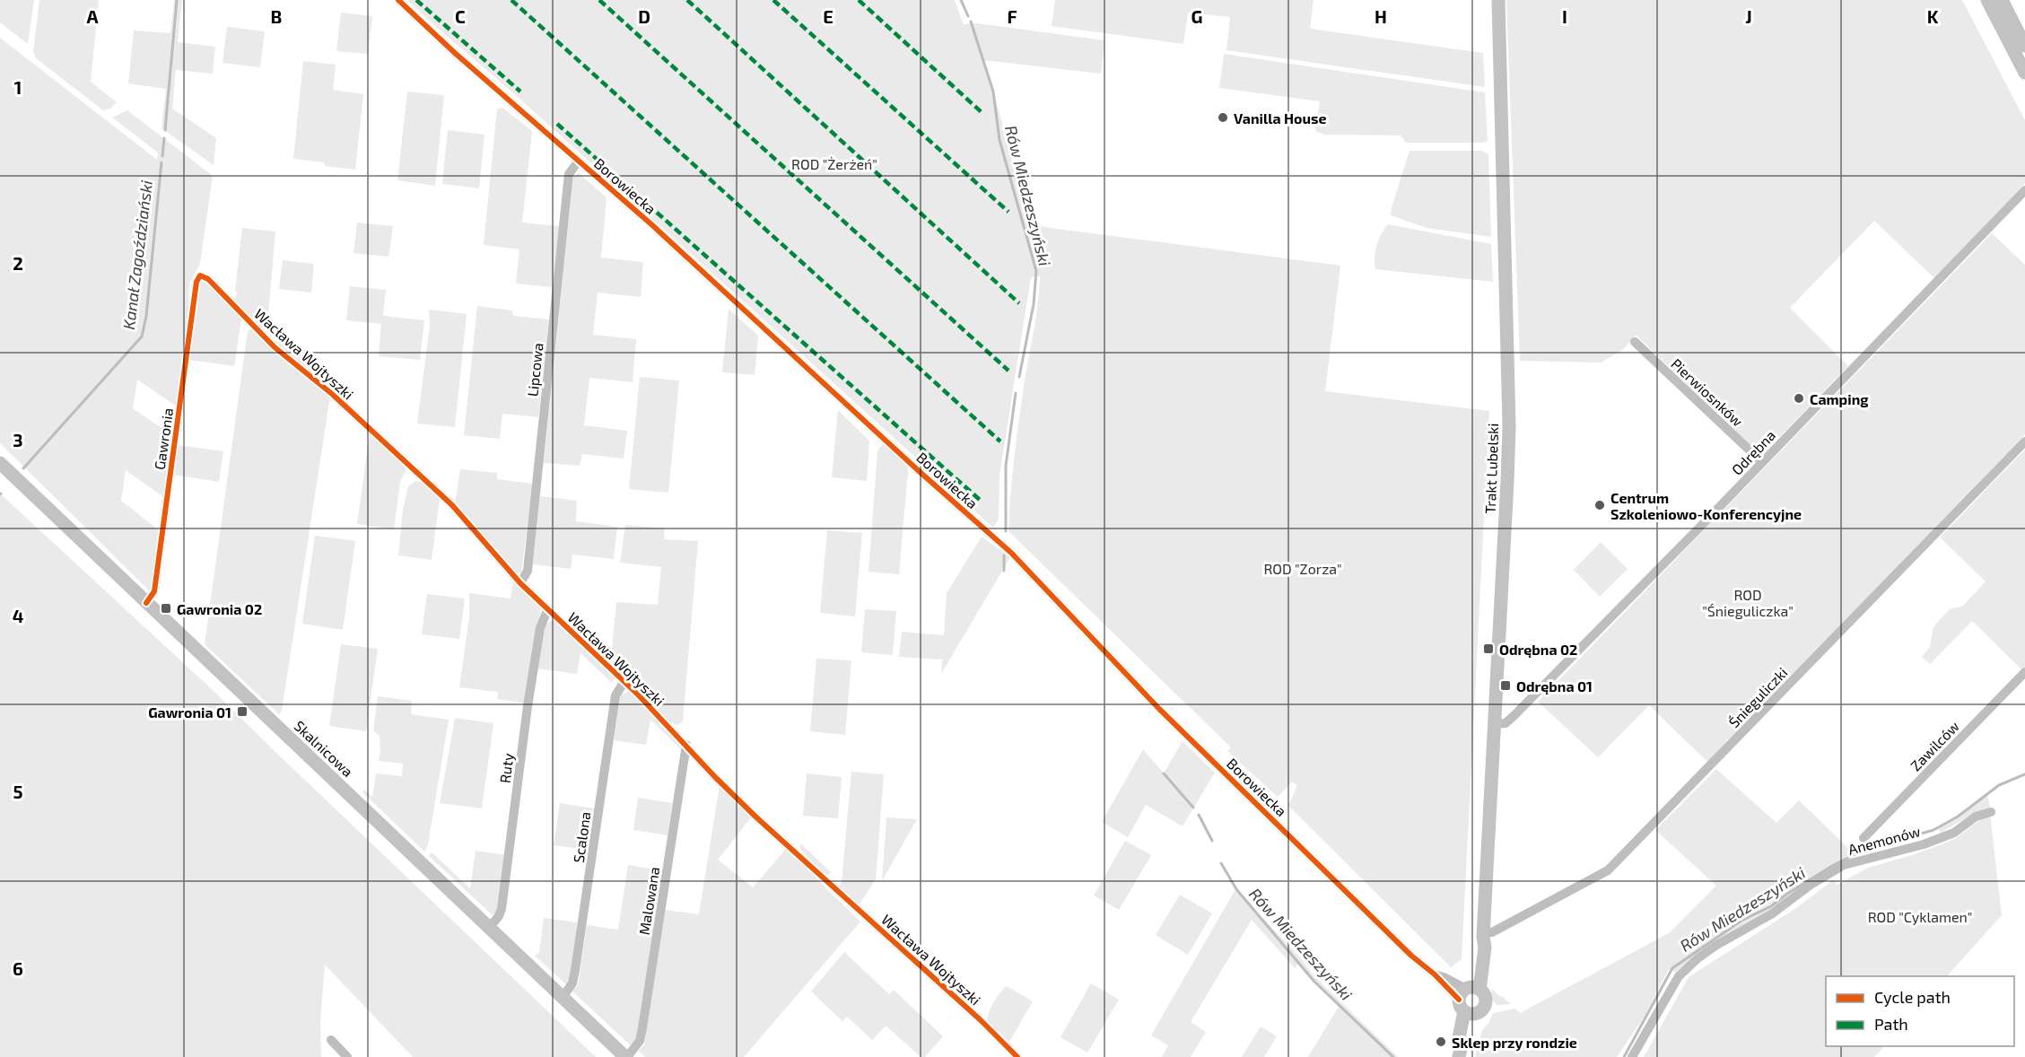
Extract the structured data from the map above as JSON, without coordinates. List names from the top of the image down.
{
  "streets": {
    "street": [
      "Borowiecka",
      "Wacława Wojtyszki",
      "Lipcowa",
      "Pierwiosnków",
      "Gawronia",
      "Odrębna",
      "Trakt Lubelski",
      "Śnieguliczki",
      "Zawilców",
      "Skalnicowa",
      "Ruty",
      "Scalona",
      "Anemonów",
      "Malowana"
    ]
  },
  "crossings": [
    ["Borowiecka", "Lipcowa"],
    ["Borowiecka", "Trakt Lubelski"],
    ["Wacława Wojtyszki", "Lipcowa"],
    ["Wacława Wojtyszki", "Gawronia"],
    ["Wacława Wojtyszki", "Ruty"],
    ["Wacława Wojtyszki", "Scalona"],
    ["Wacława Wojtyszki", "Malowana"],
    ["Pierwiosnków", "Odrębna"],
    ["Gawronia", "Skalnicowa"],
    ["Odrębna", "Trakt Lubelski"],
    ["Trakt Lubelski", "Śnieguliczki"],
    ["Skalnicowa", "Ruty"],
    ["Skalnicowa", "Scalona"],
    ["Skalnicowa", "Malowana"]
  ],
  "water": ["Rów Miedzeszyński", "Kanał Zagoździański"],
  "parks": [
    "ROD \"Żerżeń\"",
    "ROD \"Zorza\"",
    "ROD \"Śnieguliczka\"",
    "ROD \"Cyklamen\""
  ],
  "places": {
    "other": [
      "Vanilla House",
      "Camping",
      "Centrum Szkoleniowo-Konferencyjne",
      "Sklep przy rondzie"
    ],
    "transit": [
      "Gawronia 02",
      "Odrębna 02",
      "Odrębna 01",
      "Gawronia 01"
    ]
  },
  "legend": ["Cycle path", "Path"],
  "grid": {
    "columns": [
      "A",
      "B",
      "C",
      "D",
      "E",
      "F",
      "G",
      "H",
      "I",
      "J",
      "K"
    ],
    "rows": [
      "1",
      "2",
      "3",
      "4",
      "5",
      "6"
    ]
  }
}
